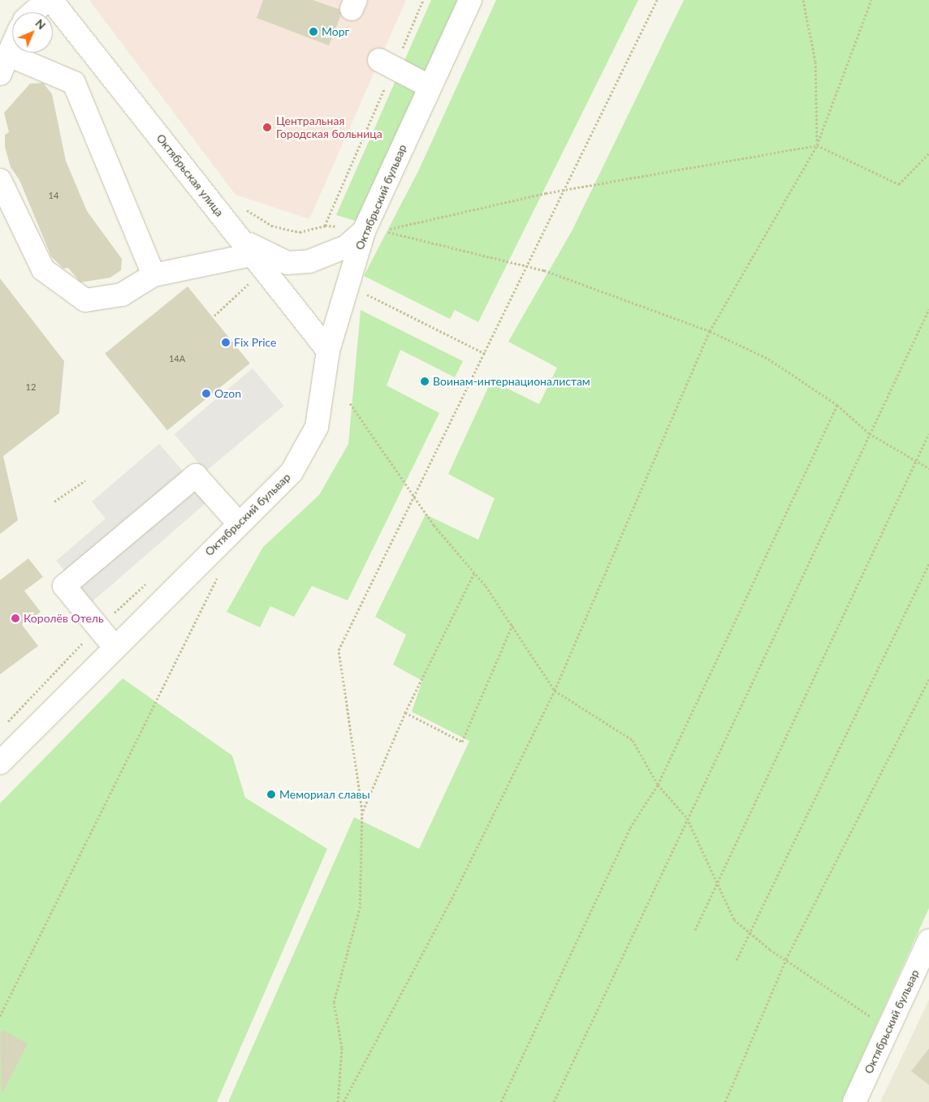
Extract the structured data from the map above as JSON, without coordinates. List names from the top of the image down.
{
  "streets": {
    "street": ["Октябрьская улица", "Октябрьский бульвар"]
  },
  "crossings": [
    ["Октябрьская улица", "Октябрьский бульвар"]
  ],
  "places": [
    "Морг",
    "Центральная Городская больница",
    "Fix Price",
    "Воинам-интернационалистам",
    "Ozon",
    "Королёв Отель",
    "Мемориал славы"
  ],
  "house_numbers": ["14", "14А", "12"],
  "north": "top right"
}
